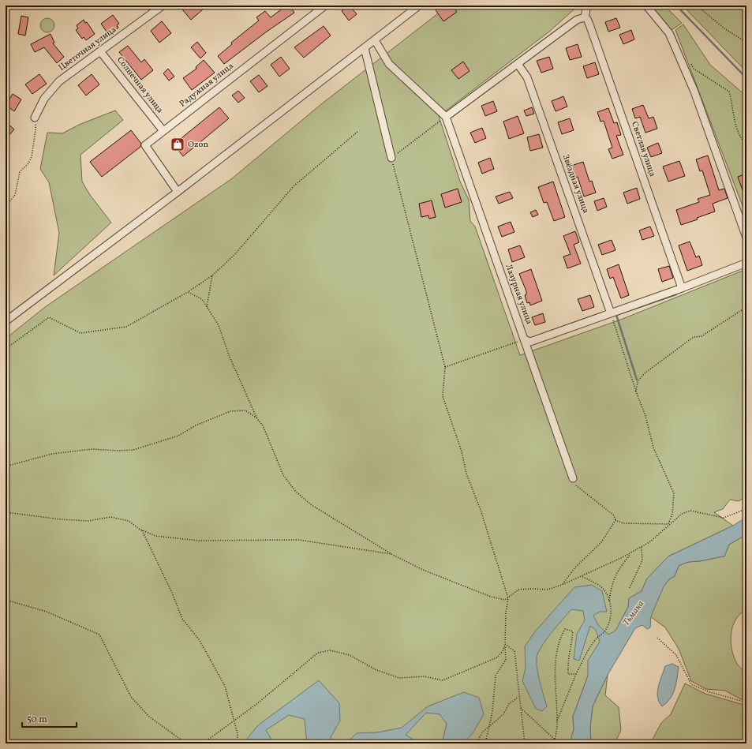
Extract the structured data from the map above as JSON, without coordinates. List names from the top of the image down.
{
  "streets": {
    "street": [
      "Цветочная улица",
      "Солнечная улица",
      "Радужная улица",
      "Светлая улица",
      "Звёздная улица",
      "Лазурная улица"
    ]
  },
  "crossings": [
    ["Цветочная улица", "Солнечная улица"],
    ["Солнечная улица", "Радужная улица"]
  ],
  "water": ["Тьмака"],
  "places": {
    "shop": ["Ozon"]
  },
  "scale_bar": "50 m"
}
